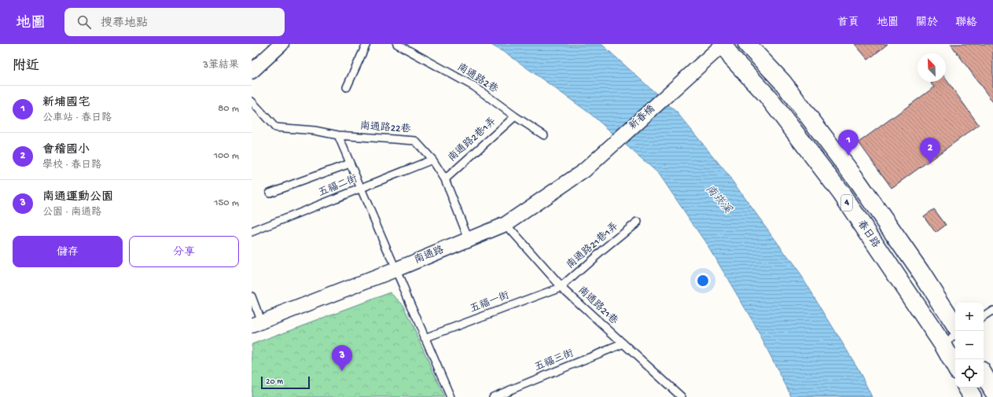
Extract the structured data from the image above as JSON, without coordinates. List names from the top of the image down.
{
  "streets": {
    "main road": ["4", "春日路"],
    "street": ["新春橋", "南通路"],
    "lane": [
      "南通路2巷",
      "南通路22巷",
      "南通路2巷1弄",
      "五福二街",
      "南通路21巷1弄",
      "五福一街",
      "南通路21巷",
      "五福三街"
    ]
  },
  "crossings": [
    ["南通路2巷", "南通路2巷1弄"],
    ["新春橋", "4"],
    ["新春橋", "春日路"],
    ["新春橋", "南通路"],
    ["南通路22巷", "南通路2巷1弄"],
    ["南通路22巷", "五福二街"],
    ["南通路22巷", "南通路"],
    ["4", "春日路"],
    ["南通路21巷1弄", "五福一街"],
    ["南通路21巷1弄", "南通路21巷"],
    ["南通路", "南通路21巷"],
    ["五福一街", "南通路21巷"],
    ["南通路21巷", "五福三街"]
  ],
  "water": ["南崁溪"],
  "scale_bar": "20 m",
  "north": "top left",
  "page": {
    "header": "地圖",
    "search": "搜尋地點",
    "nav": [
      "首頁",
      "地圖",
      "關於",
      "聯絡"
    ],
    "heading": ["附近", "3筆結果"],
    "list": [
      {
        "mark": "1",
        "name": "新埔國宅",
        "note": "公車站 · 春日路",
        "value": "80 m"
      },
      {
        "mark": "2",
        "name": "會稽國小",
        "note": "學校 · 春日路",
        "value": "100 m"
      },
      {
        "mark": "3",
        "name": "南通運動公園",
        "note": "公園 · 南通路",
        "value": "150 m"
      }
    ],
    "pins": ["1", "2", "3"],
    "buttons": ["儲存", "分享"],
    "map_buttons": ["+", "−"],
    "scale": "20 m"
  }
}
